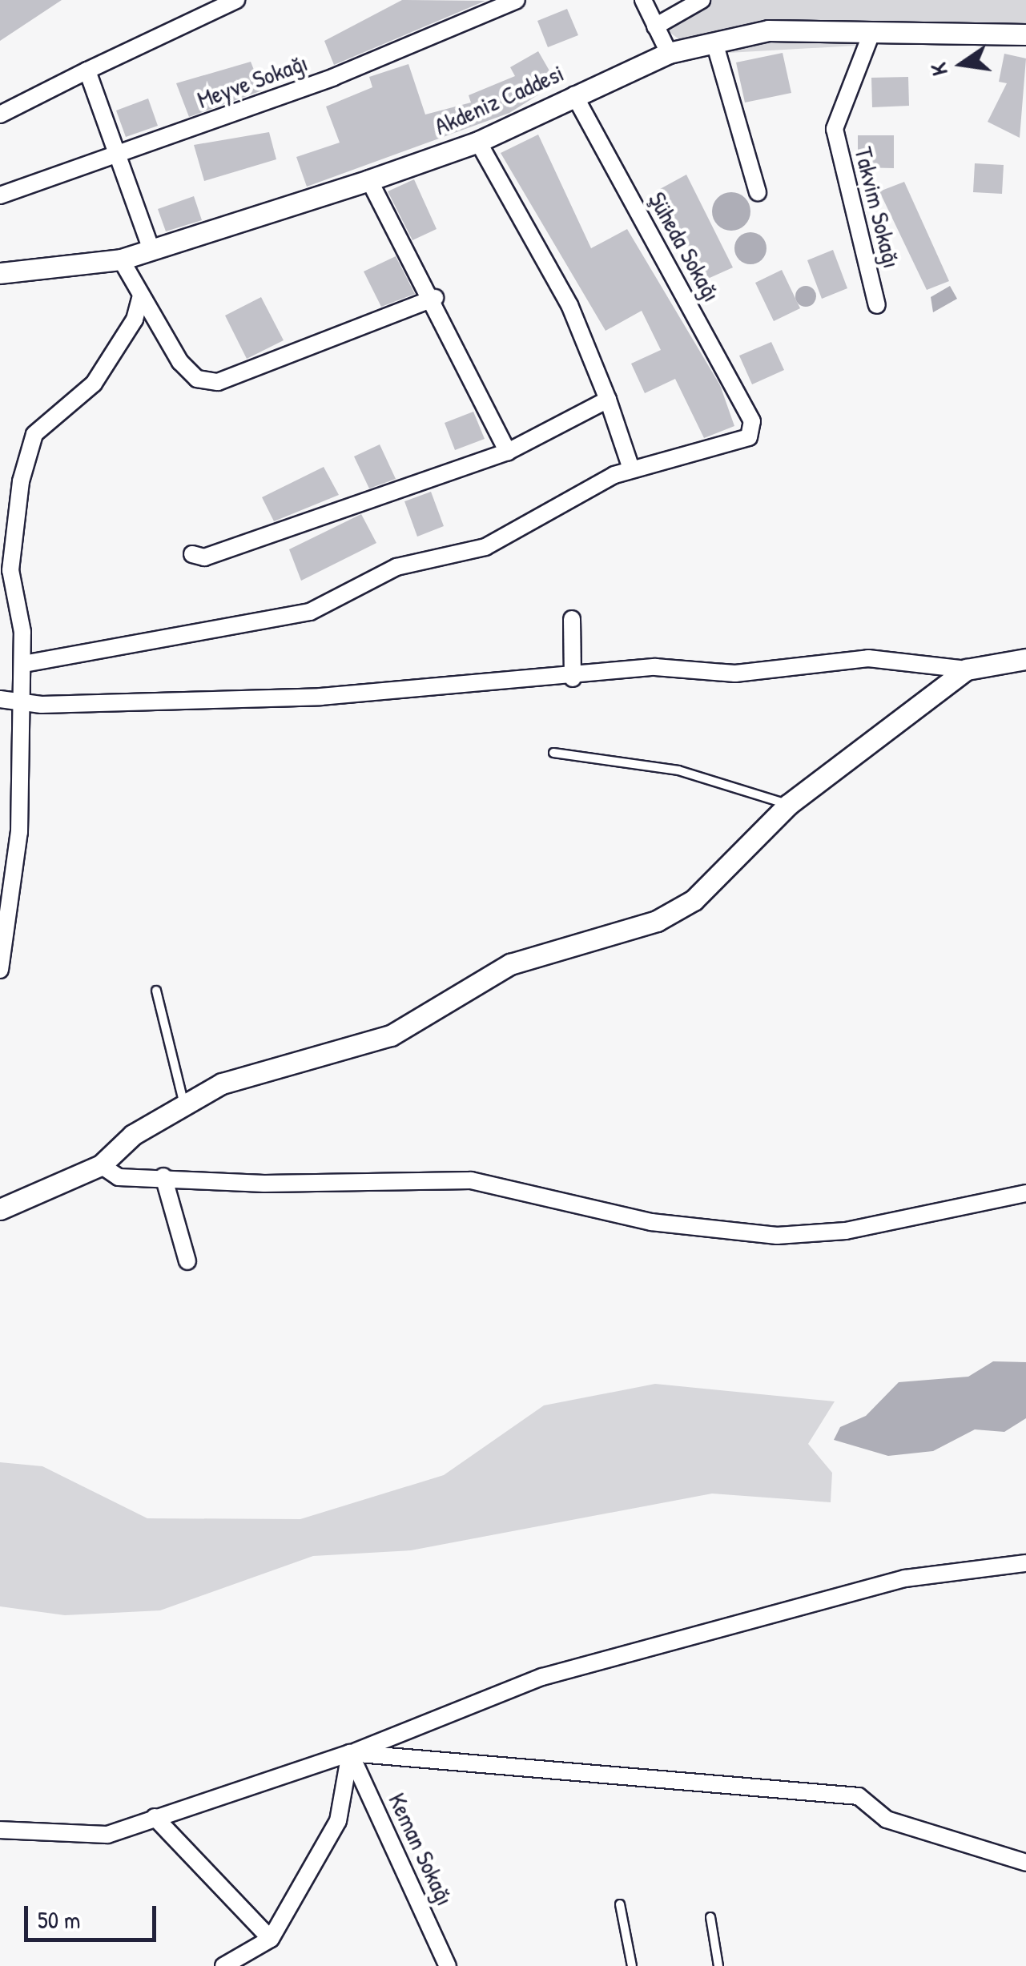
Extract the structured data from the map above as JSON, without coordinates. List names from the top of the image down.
{
  "streets": {
    "street": [
      "Meyve Sokağı",
      "Akdeniz Caddesi",
      "Takvim Sokağı",
      "Şüheda Sokağı",
      "Keman Sokağı"
    ]
  },
  "crossings": [
    ["Akdeniz Caddesi", "Takvim Sokağı"],
    ["Akdeniz Caddesi", "Şüheda Sokağı"]
  ],
  "scale_bar": "50 m",
  "north": "left"
}
